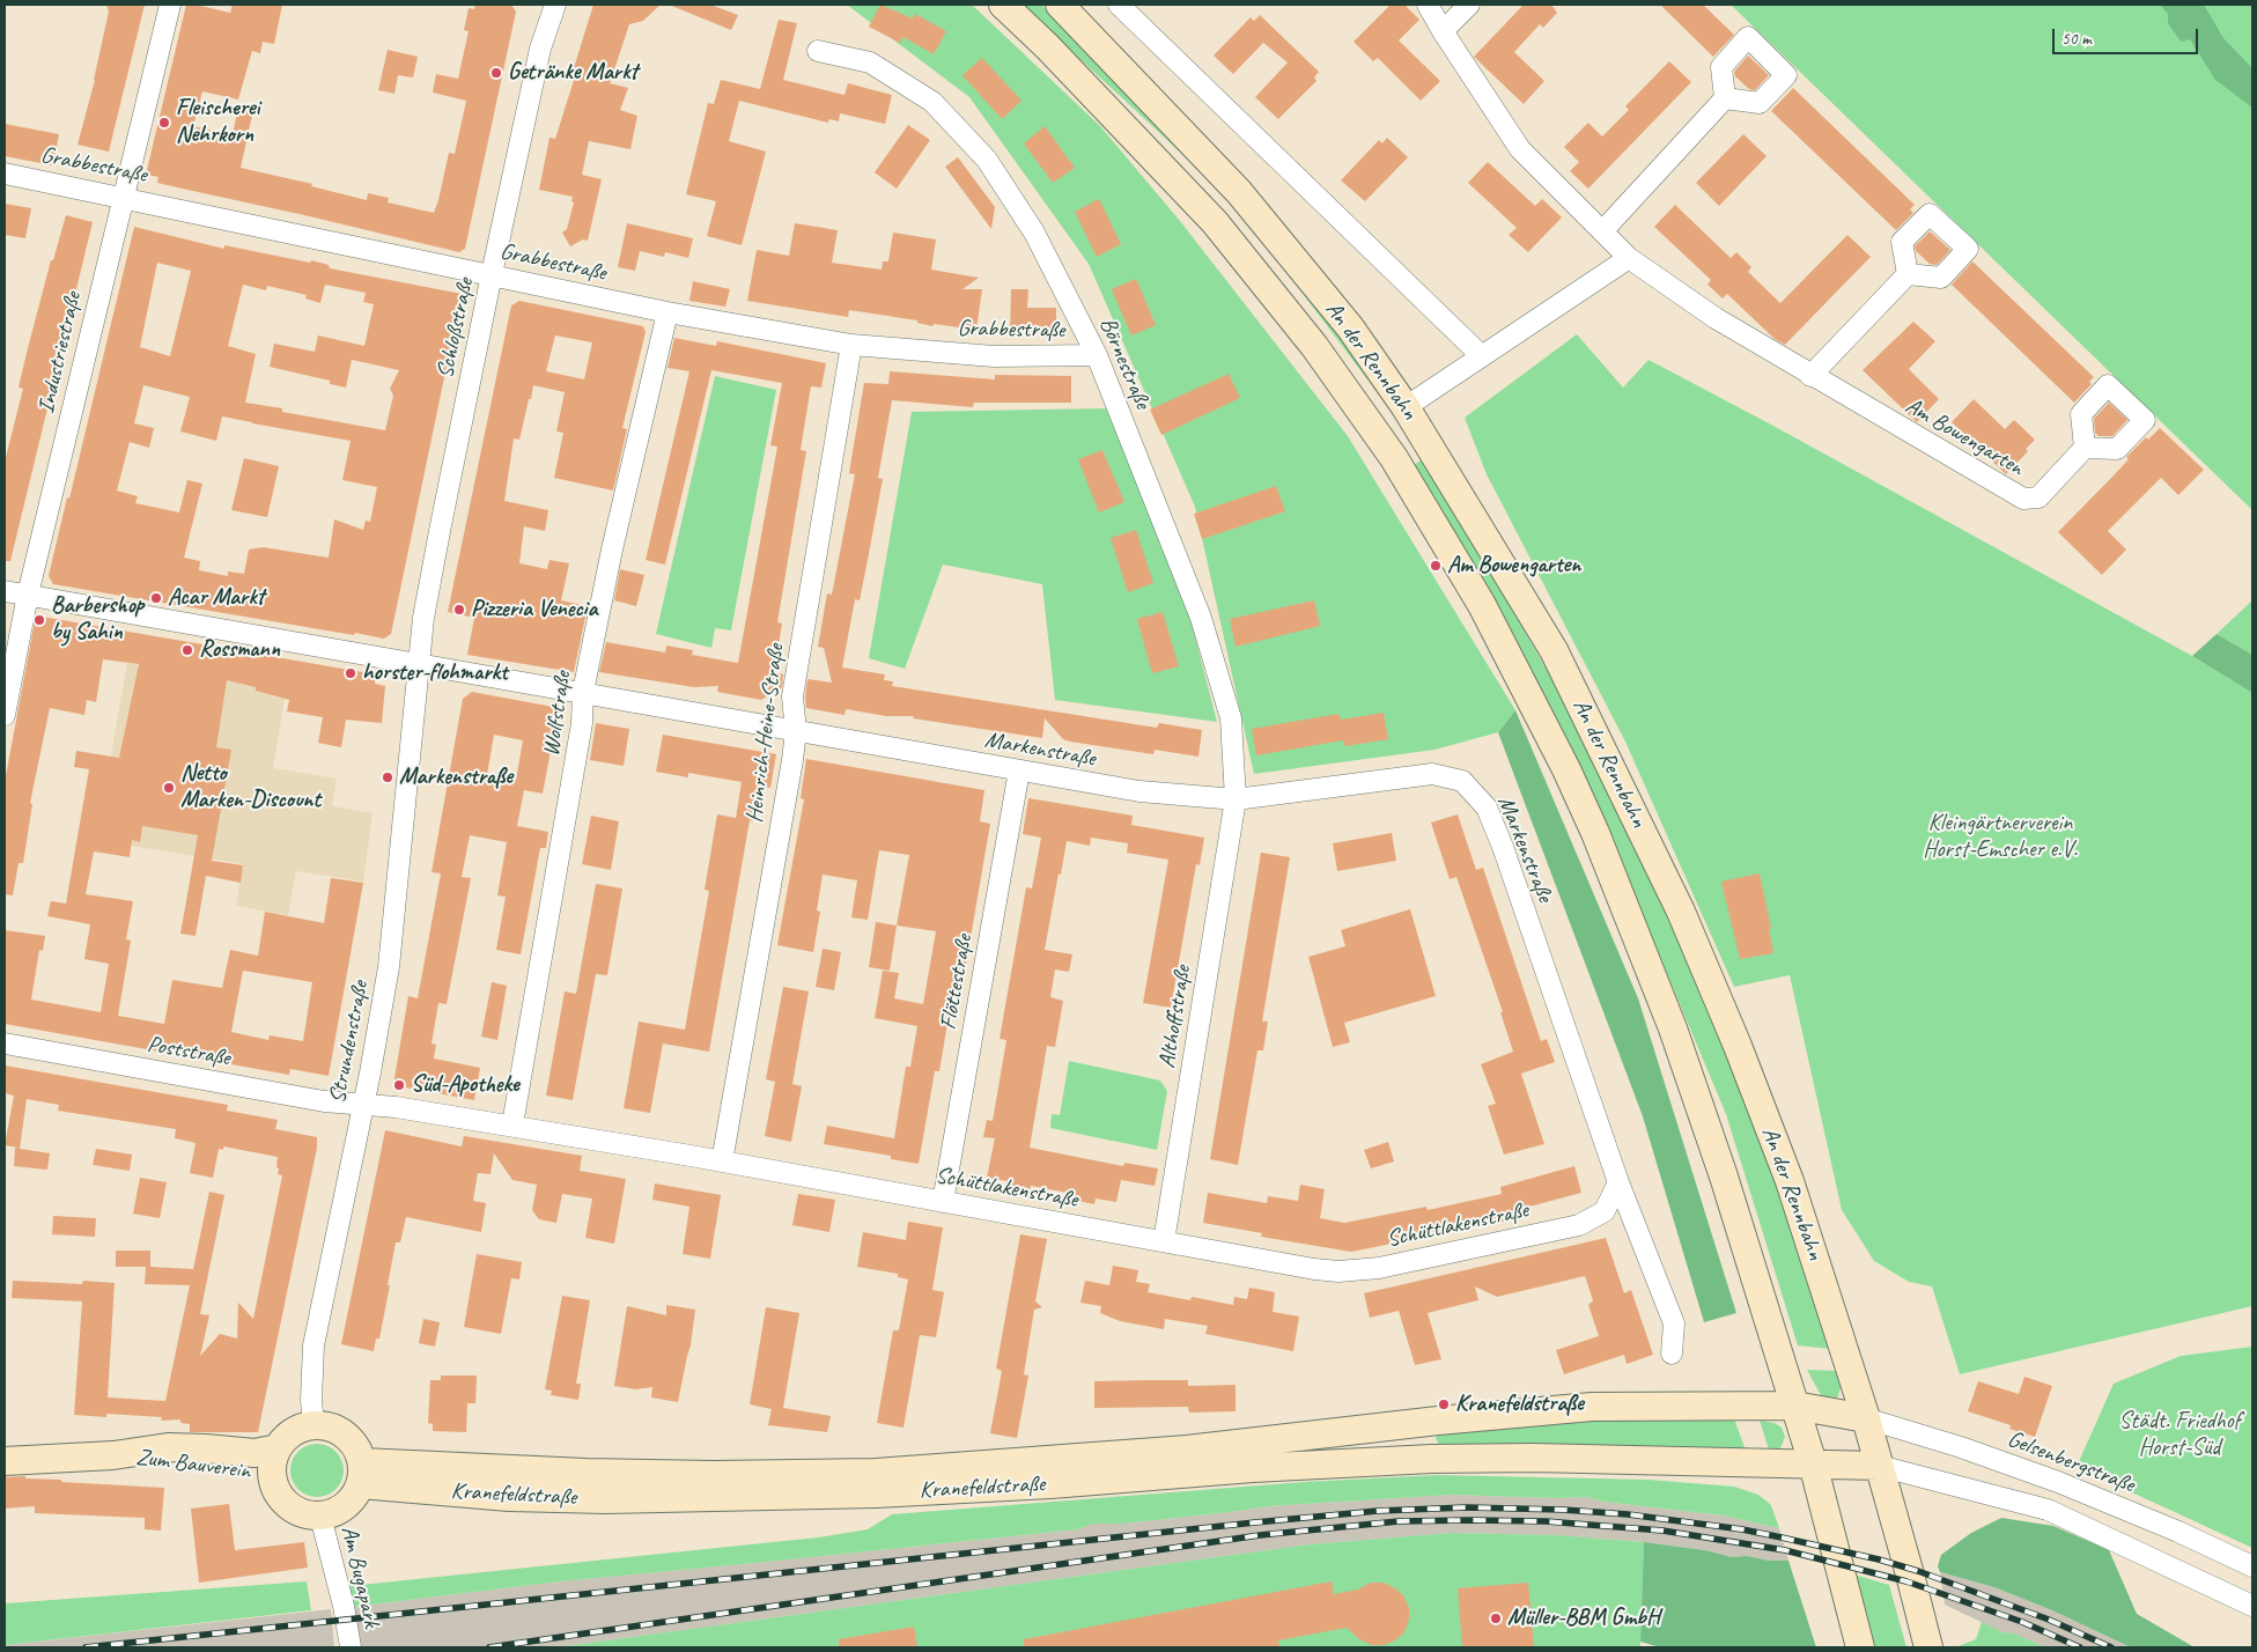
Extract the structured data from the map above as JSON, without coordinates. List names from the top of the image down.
{
  "streets": {
    "street": [
      "Grabbestraße",
      "Schloßstraße",
      "Industriestraße",
      "An der Rennbahn",
      "Börnestraße",
      "Am Bowengarten",
      "Wolfstraße",
      "Heinrich-Heine-Straße",
      "Markenstraße",
      "Flöttestraße",
      "Althoffstraße",
      "Strundenstraße",
      "Poststraße",
      "Schüttlakenstraße",
      "Gelsenbergstraße",
      "Zum Bauverein",
      "Kranefeldstraße",
      "Am Bugapark"
    ]
  },
  "crossings": [
    ["Grabbestraße", "Schloßstraße"],
    ["Grabbestraße", "Industriestraße"],
    ["Grabbestraße", "Börnestraße"],
    ["Grabbestraße", "Wolfstraße"],
    ["Grabbestraße", "Heinrich-Heine-Straße"],
    ["Schloßstraße", "Markenstraße"],
    ["Schloßstraße", "Strundenstraße"],
    ["Industriestraße", "Markenstraße"],
    ["An der Rennbahn", "Gelsenbergstraße"],
    ["An der Rennbahn", "Kranefeldstraße"],
    ["Börnestraße", "Markenstraße"],
    ["Börnestraße", "Althoffstraße"],
    ["Wolfstraße", "Markenstraße"],
    ["Wolfstraße", "Schüttlakenstraße"],
    ["Heinrich-Heine-Straße", "Markenstraße"],
    ["Heinrich-Heine-Straße", "Schüttlakenstraße"],
    ["Markenstraße", "Flöttestraße"],
    ["Markenstraße", "Althoffstraße"],
    ["Markenstraße", "Strundenstraße"],
    ["Markenstraße", "Schüttlakenstraße"],
    ["Flöttestraße", "Schüttlakenstraße"],
    ["Althoffstraße", "Schüttlakenstraße"],
    ["Strundenstraße", "Poststraße"],
    ["Strundenstraße", "Schüttlakenstraße"],
    ["Strundenstraße", "Zum Bauverein"],
    ["Strundenstraße", "Kranefeldstraße"],
    ["Strundenstraße", "Am Bugapark"],
    ["Poststraße", "Schüttlakenstraße"],
    ["Gelsenbergstraße", "Kranefeldstraße"],
    ["Zum Bauverein", "Kranefeldstraße"],
    ["Zum Bauverein", "Am Bugapark"],
    ["Kranefeldstraße", "Am Bugapark"]
  ],
  "parks": ["Kleingärtnerverein Horst-Emscher e.V.", "Städt. Friedhof Horst-Süd"],
  "places": [
    "Getränke Markt",
    "Fleischerei Nehrkorn",
    "Am Bowengarten",
    "Acar Markt",
    "Pizzeria Venecia",
    "Barbershop by Sahin",
    "Rossmann",
    "horster-flohmarkt",
    "Markenstraße",
    "Netto Marken-Discount",
    "Süd-Apotheke",
    "Kranefeldstraße",
    "Müller-BBM GmbH"
  ],
  "scale_bar": "50 m"
}
